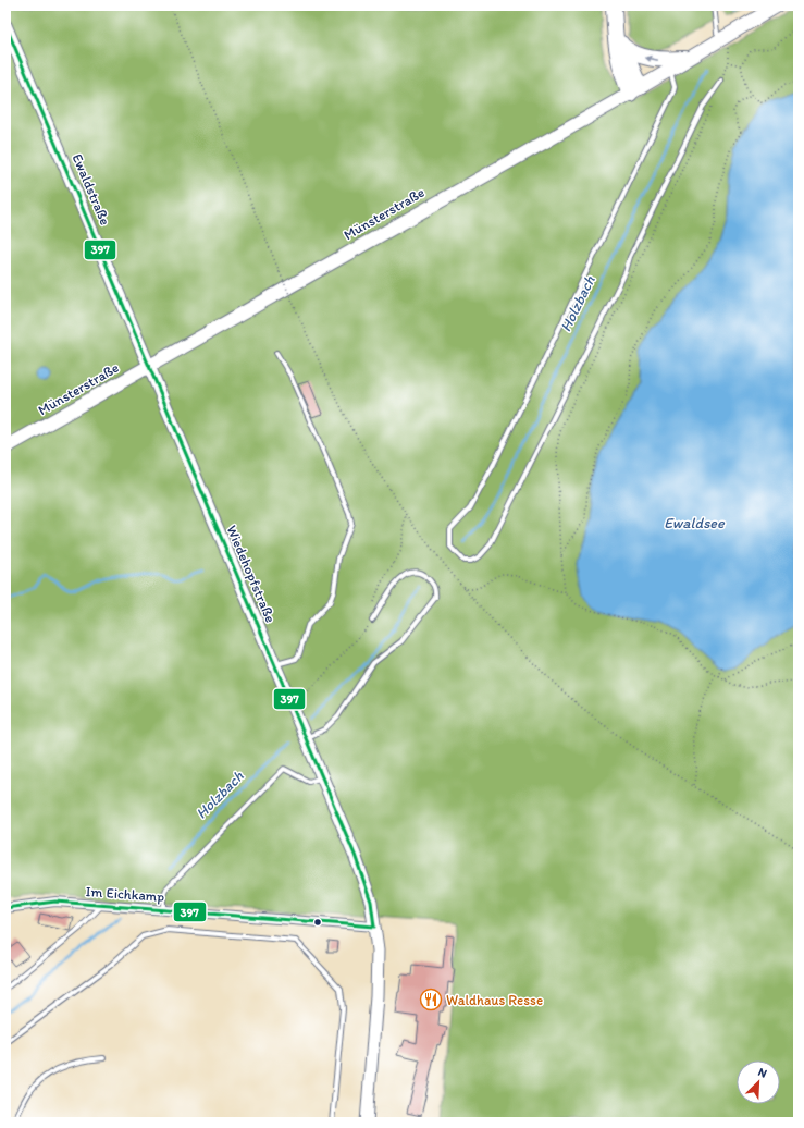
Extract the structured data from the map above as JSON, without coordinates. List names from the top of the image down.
{
  "streets": {
    "main road": ["Ewaldstraße", "Münsterstraße", "Wiedehopfstraße"],
    "street": ["Im Eichkamp"]
  },
  "crossings": [
    ["Ewaldstraße", "Münsterstraße"],
    ["Ewaldstraße", "Wiedehopfstraße"],
    ["Münsterstraße", "Wiedehopfstraße"],
    ["Wiedehopfstraße", "Im Eichkamp"]
  ],
  "water": ["Holzbach", "Ewaldsee"],
  "places": {
    "restaurant": ["Waldhaus Resse"]
  },
  "lines": ["transit line 397"],
  "north": "top right"
}
